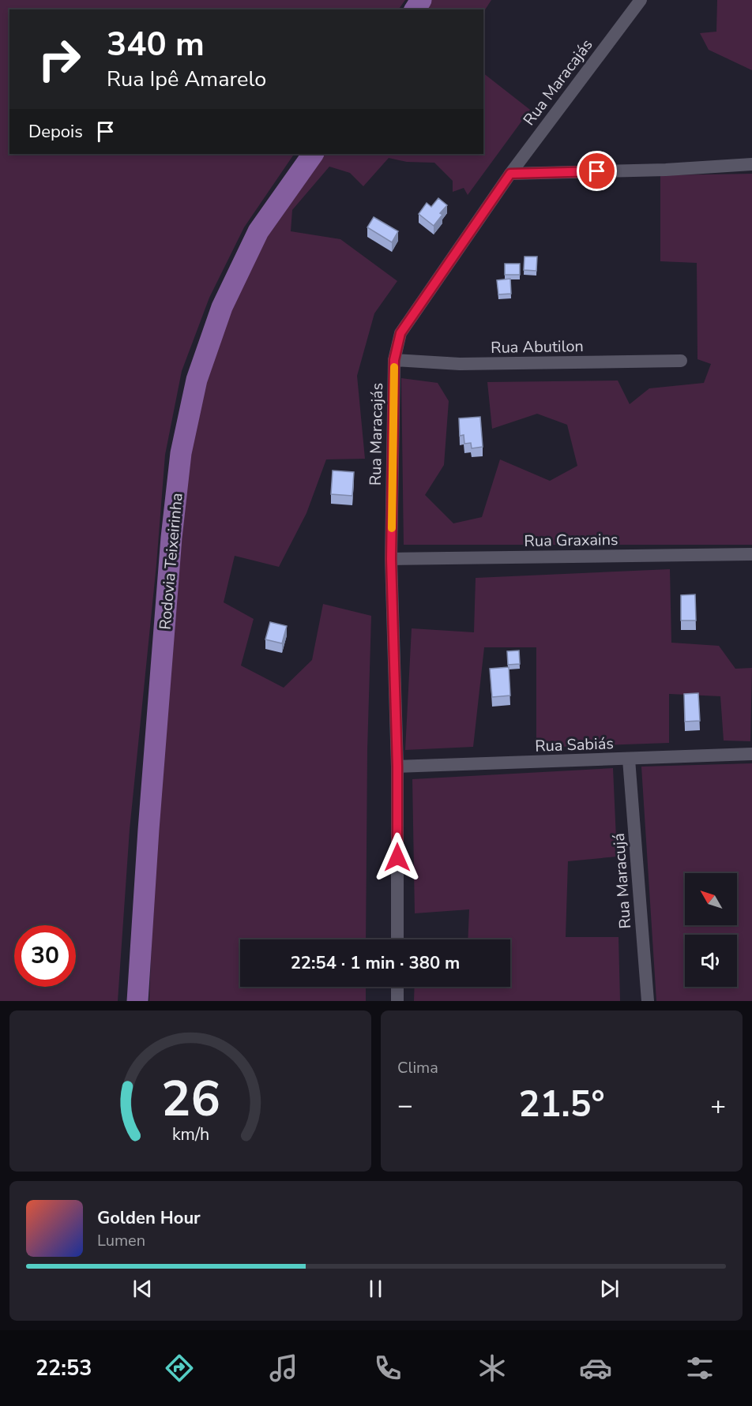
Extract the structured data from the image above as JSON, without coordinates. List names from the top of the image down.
{
  "streets": {
    "main road": ["Rodovia Teixeirinha"],
    "street": [
      "Rua Maracajás",
      "Rua Abutilon",
      "Rua Graxains",
      "Rua Sabiás",
      "Rua Maracujá"
    ]
  },
  "crossings": [
    ["Rua Maracajás", "Rua Abutilon"],
    ["Rua Maracajás", "Rua Graxains"],
    ["Rua Maracajás", "Rua Sabiás"],
    ["Rua Sabiás", "Rua Maracujá"]
  ],
  "north": "top left",
  "page": {
    "turn": ["340 m", "Rua Ipê Amarelo"],
    "then": "Depois",
    "limit": "30",
    "trip": "22:54 · 1 min · 380 m",
    "tile": "Clima",
    "heat": ["−", "21.5°", "+"],
    "song": ["Golden Hour", "Lumen"],
    "tabs": "22:53",
    "gauge": ["26", "km/h"]
  }
}
